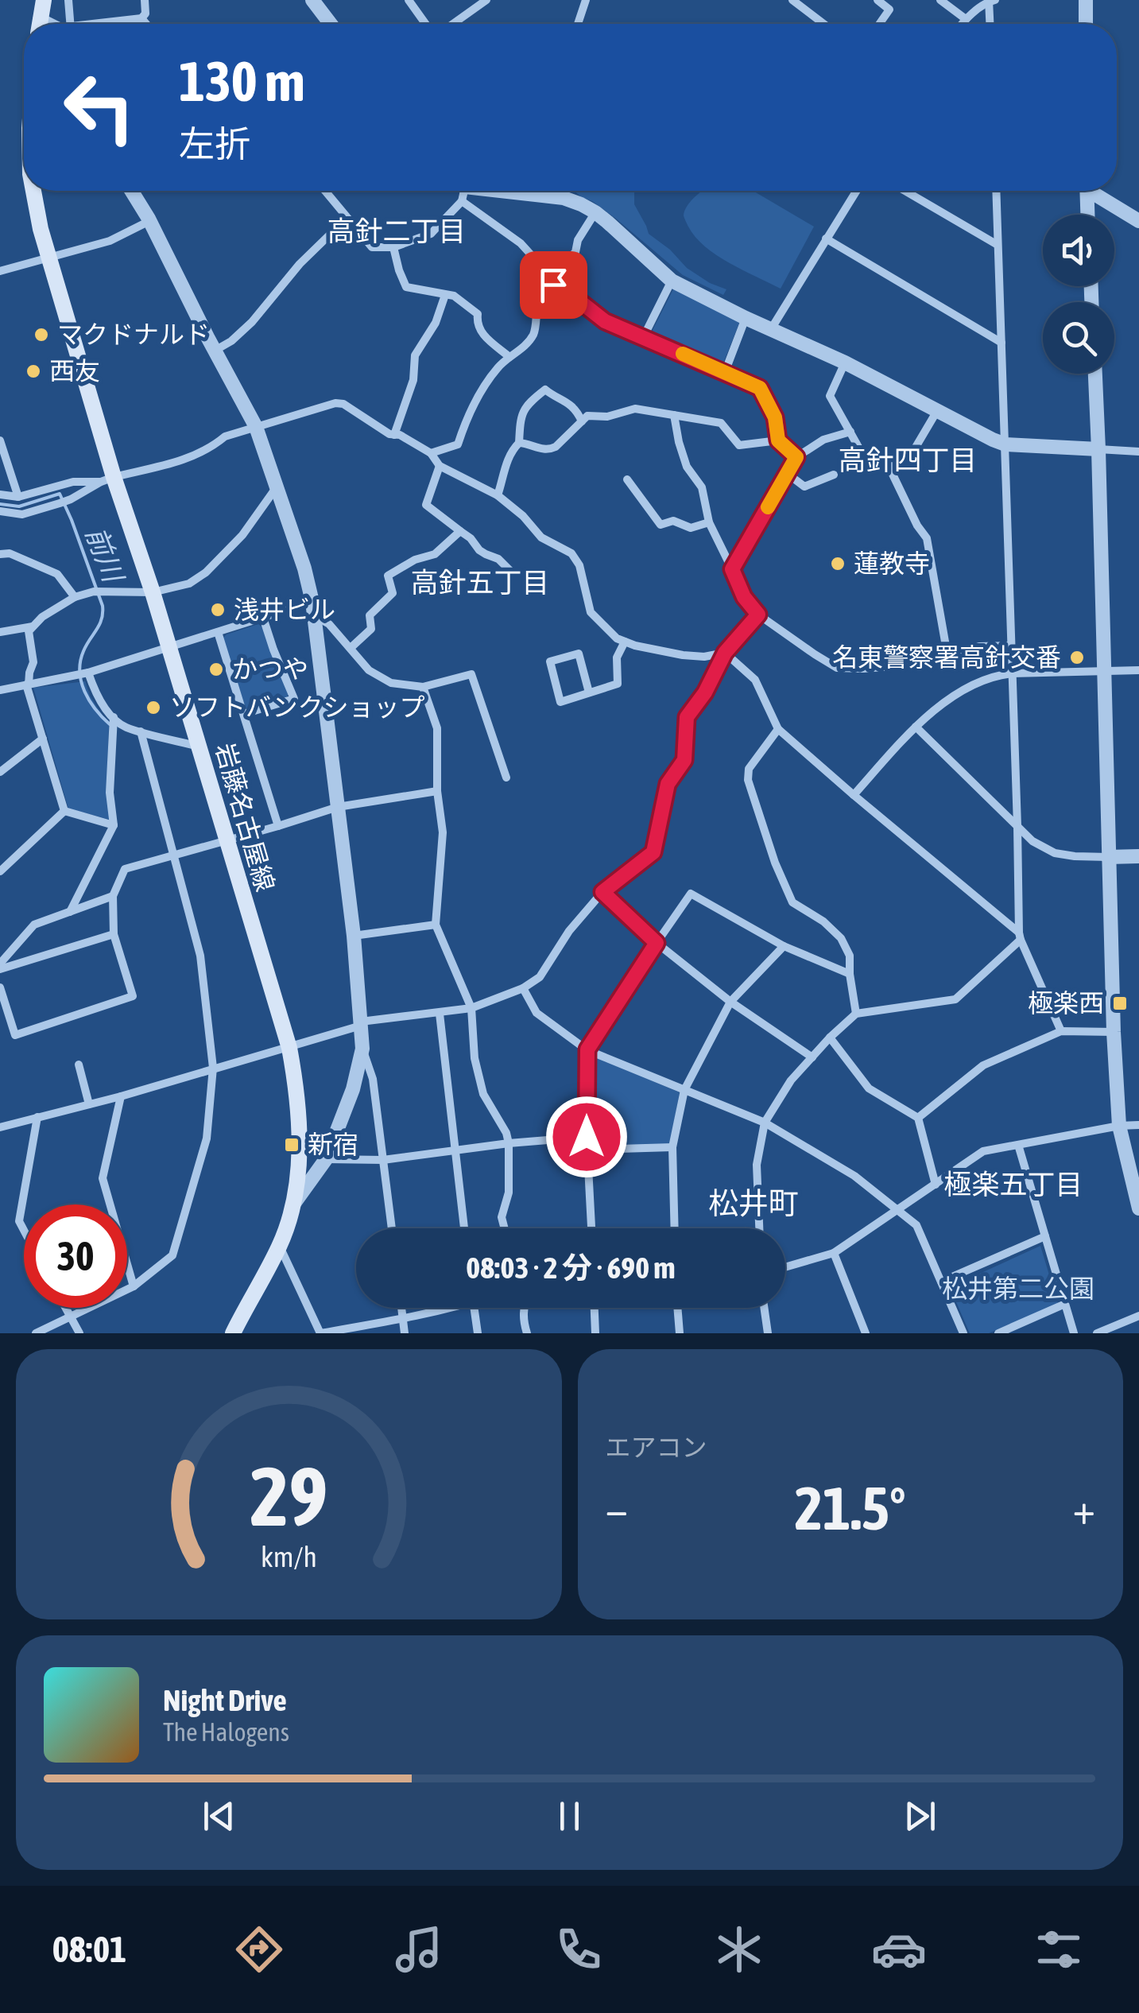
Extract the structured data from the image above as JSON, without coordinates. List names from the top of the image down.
{
  "streets": {
    "main road": ["岩藤名古屋線"]
  },
  "districts": [
    "高針二丁目",
    "高針四丁目",
    "高針五丁目",
    "極楽五丁目",
    "松井町"
  ],
  "water": ["前川"],
  "parks": ["松井第二公園"],
  "places": {
    "other": [
      "マクドナルド",
      "西友",
      "蓮教寺",
      "浅井ビル",
      "名東警察署高針交番",
      "かつや",
      "ソフトバンクショップ"
    ],
    "transit": ["極楽西", "新宿"]
  },
  "page": {
    "turn": ["130 m", "左折"],
    "limit": "30",
    "trip": "08:03 · 2 分 · 690 m",
    "tile": "エアコン",
    "heat": ["−", "21.5°", "+"],
    "song": ["Night Drive", "The Halogens"],
    "tabs": "08:01",
    "gauge": ["29", "km/h"]
  }
}
